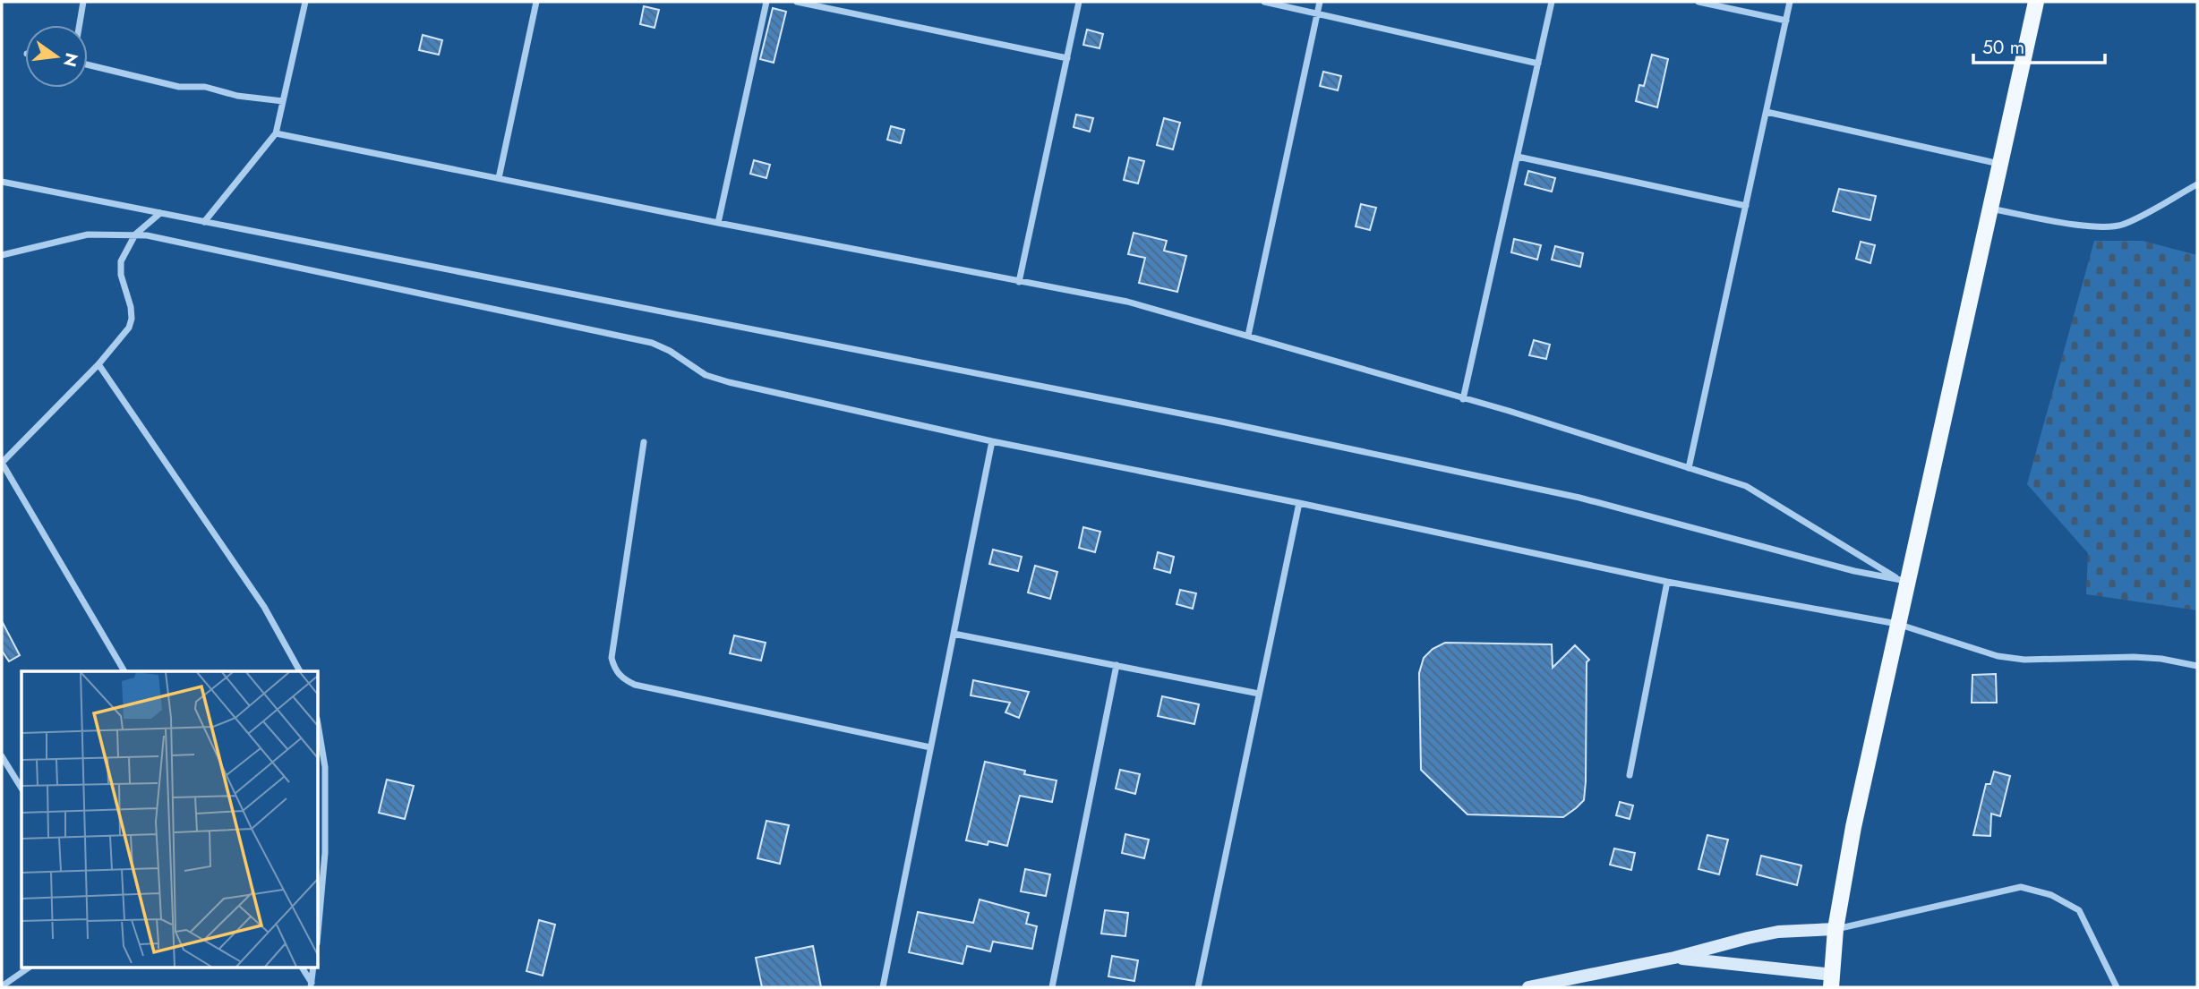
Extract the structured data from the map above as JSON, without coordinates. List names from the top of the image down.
{
  "scale_bar": "50 m",
  "north": "right"
}
